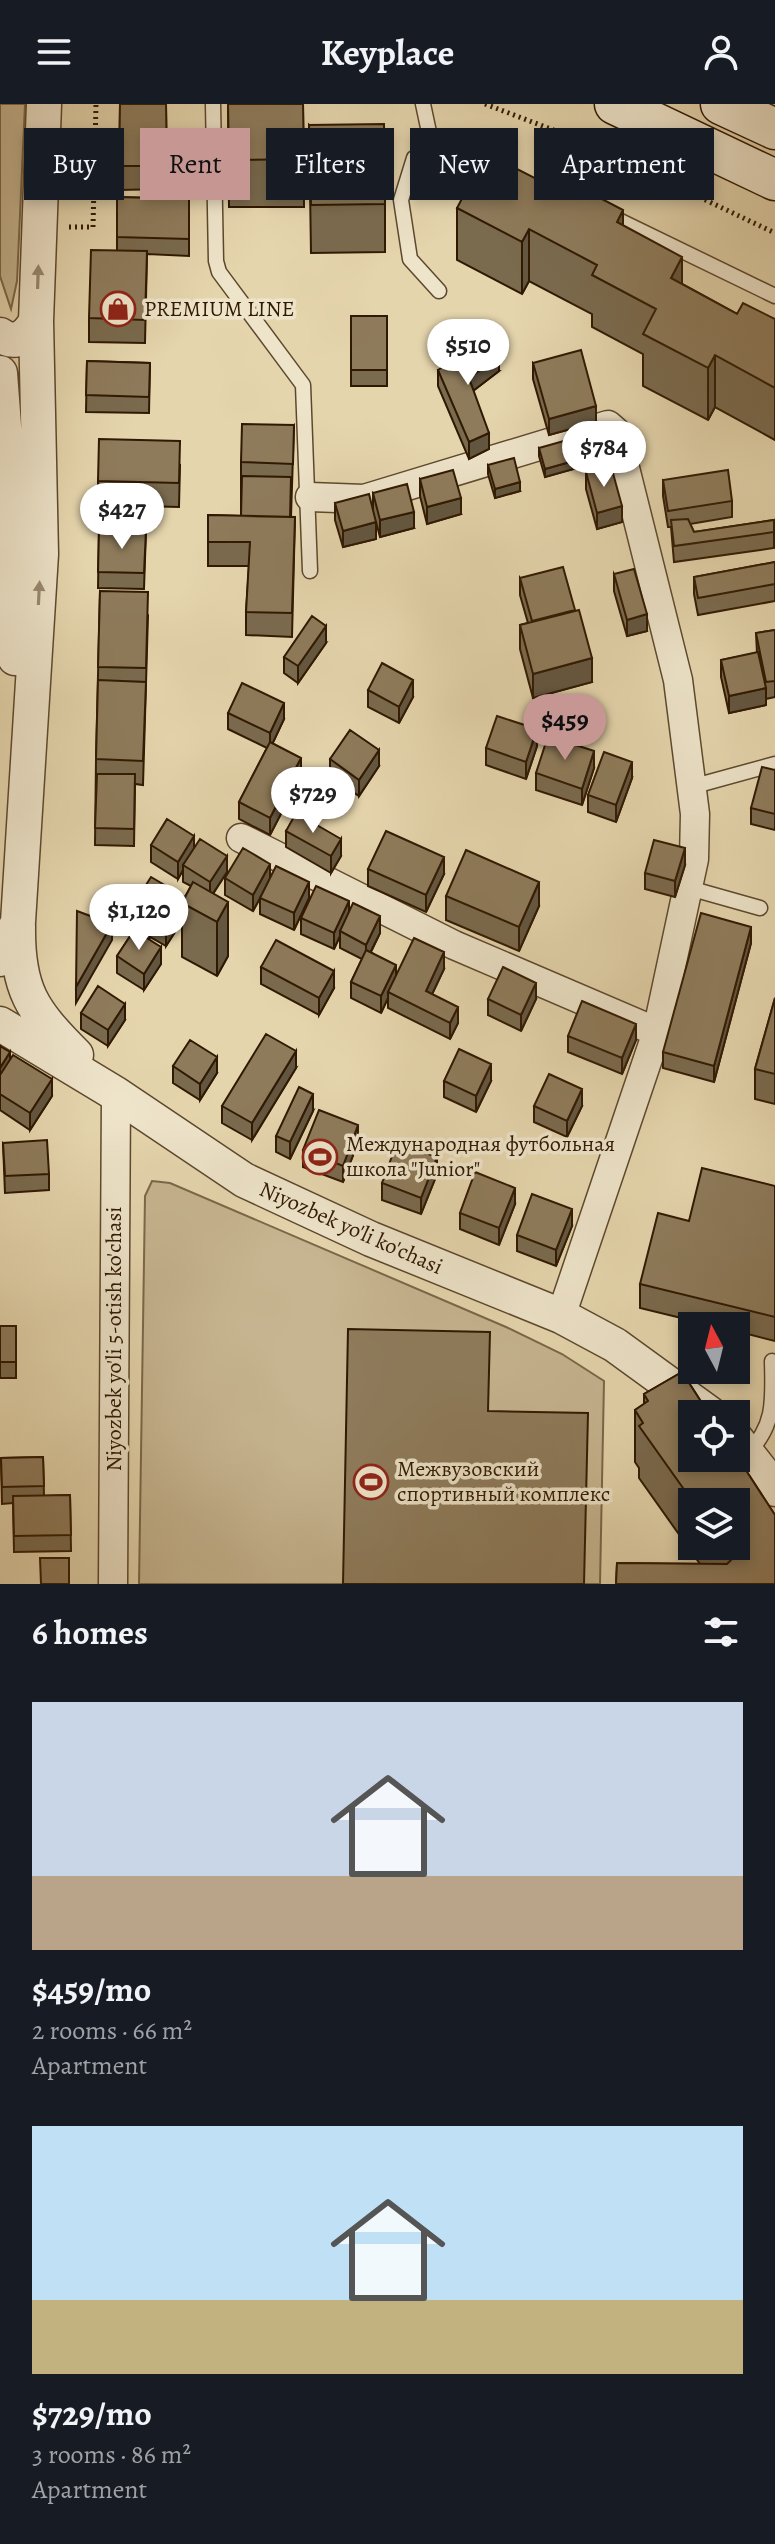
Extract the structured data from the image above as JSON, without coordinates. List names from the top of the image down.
{
  "streets": {
    "street": ["Niyozbek yo'li ko'chasi", "Niyozbek yo'li 5-otish ko'chasi"]
  },
  "crossings": [
    ["Niyozbek yo'li ko'chasi", "Niyozbek yo'li 5-otish ko'chasi"]
  ],
  "places": {
    "shop": ["PREMIUM LINE"],
    "sports": ["Международная футбольная школа \"Junior\"", "Межвузовский спортивный комплекс"]
  },
  "north": "top",
  "page": {
    "header": "Keyplace",
    "chip": [
      "Buy",
      "Rent",
      "Filters",
      "New",
      "Apartment"
    ],
    "price": [
      "$510",
      "$784",
      "$427",
      "$459",
      "$729",
      "$1,120"
    ],
    "heading": "6 homes",
    "list": [
      {
        "name": "$459/mo",
        "note": "2 rooms · 66 m² · Apartment"
      },
      {
        "name": "$729/mo",
        "note": "3 rooms · 86 m² · Apartment"
      }
    ]
  }
}
